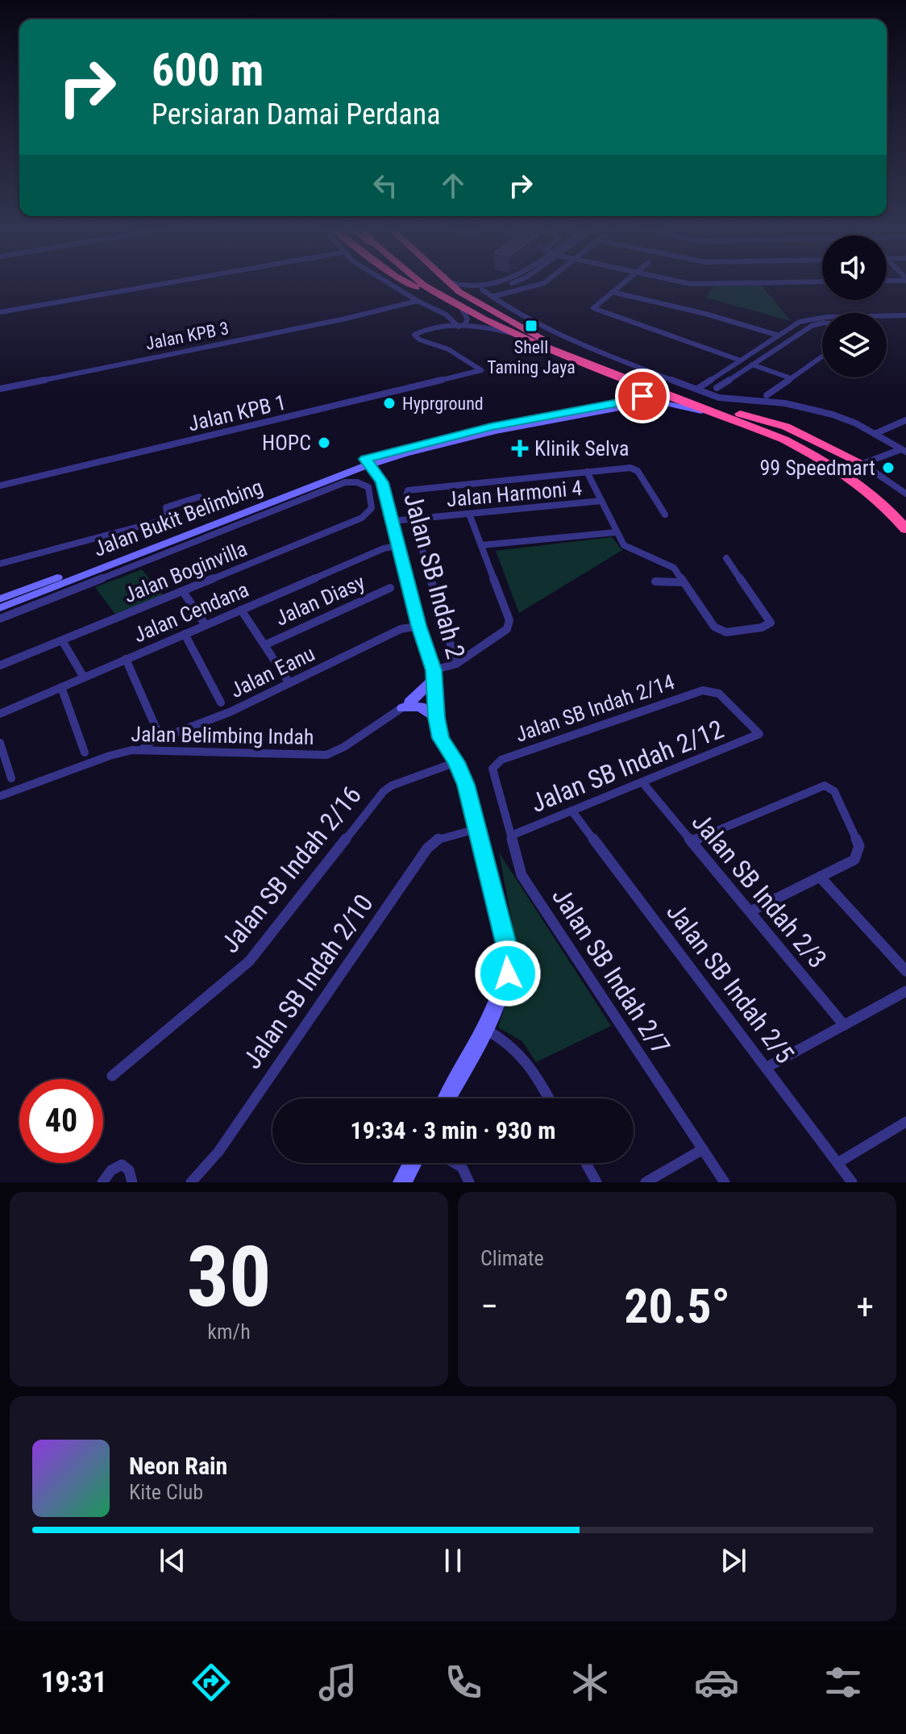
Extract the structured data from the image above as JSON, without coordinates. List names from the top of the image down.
{
  "streets": {
    "main road": ["Jalan Bukit Belimbing", "Jalan SB Indah 2"],
    "street": [
      "Jalan KPB 3",
      "Jalan KPB 1",
      "Jalan Harmoni 4",
      "Jalan Boginvilla",
      "Jalan Diasy",
      "Jalan Cendana",
      "Jalan Eanu",
      "Jalan SB Indah 2/14",
      "Jalan Belimbing Indah",
      "Jalan SB Indah 2/12",
      "Jalan SB Indah 2/16",
      "Jalan SB Indah 2/3",
      "Jalan SB Indah 2/7",
      "Jalan SB Indah 2/10",
      "Jalan SB Indah 2/5"
    ]
  },
  "crossings": [
    ["Jalan Harmoni 4", "Jalan SB Indah 2"],
    ["Jalan Bukit Belimbing", "Jalan SB Indah 2"],
    ["Jalan SB Indah 2", "Jalan Cendana"],
    ["Jalan SB Indah 2", "Jalan Eanu"],
    ["Jalan SB Indah 2", "Jalan Belimbing Indah"],
    ["Jalan SB Indah 2", "Jalan SB Indah 2/16"],
    ["Jalan SB Indah 2", "Jalan SB Indah 2/10"],
    ["Jalan Eanu", "Jalan Belimbing Indah"],
    ["Jalan SB Indah 2/14", "Jalan SB Indah 2/12"],
    ["Jalan SB Indah 2/14", "Jalan SB Indah 2/7"],
    ["Jalan SB Indah 2/12", "Jalan SB Indah 2/3"],
    ["Jalan SB Indah 2/12", "Jalan SB Indah 2/7"],
    ["Jalan SB Indah 2/12", "Jalan SB Indah 2/5"]
  ],
  "places": {
    "transit": ["Shell Taming Jaya"],
    "other": ["Hyprground", "HOPC", "99 Speedmart"],
    "health": ["Klinik Selva"]
  },
  "page": {
    "turn": ["600 m", "Persiaran Damai Perdana"],
    "limit": "40",
    "trip": "19:34 · 3 min · 930 m",
    "tile": [
      ["30", "km/h"],
      "Climate"
    ],
    "heat": ["−", "20.5°", "+"],
    "song": ["Neon Rain", "Kite Club"],
    "tabs": "19:31"
  }
}
